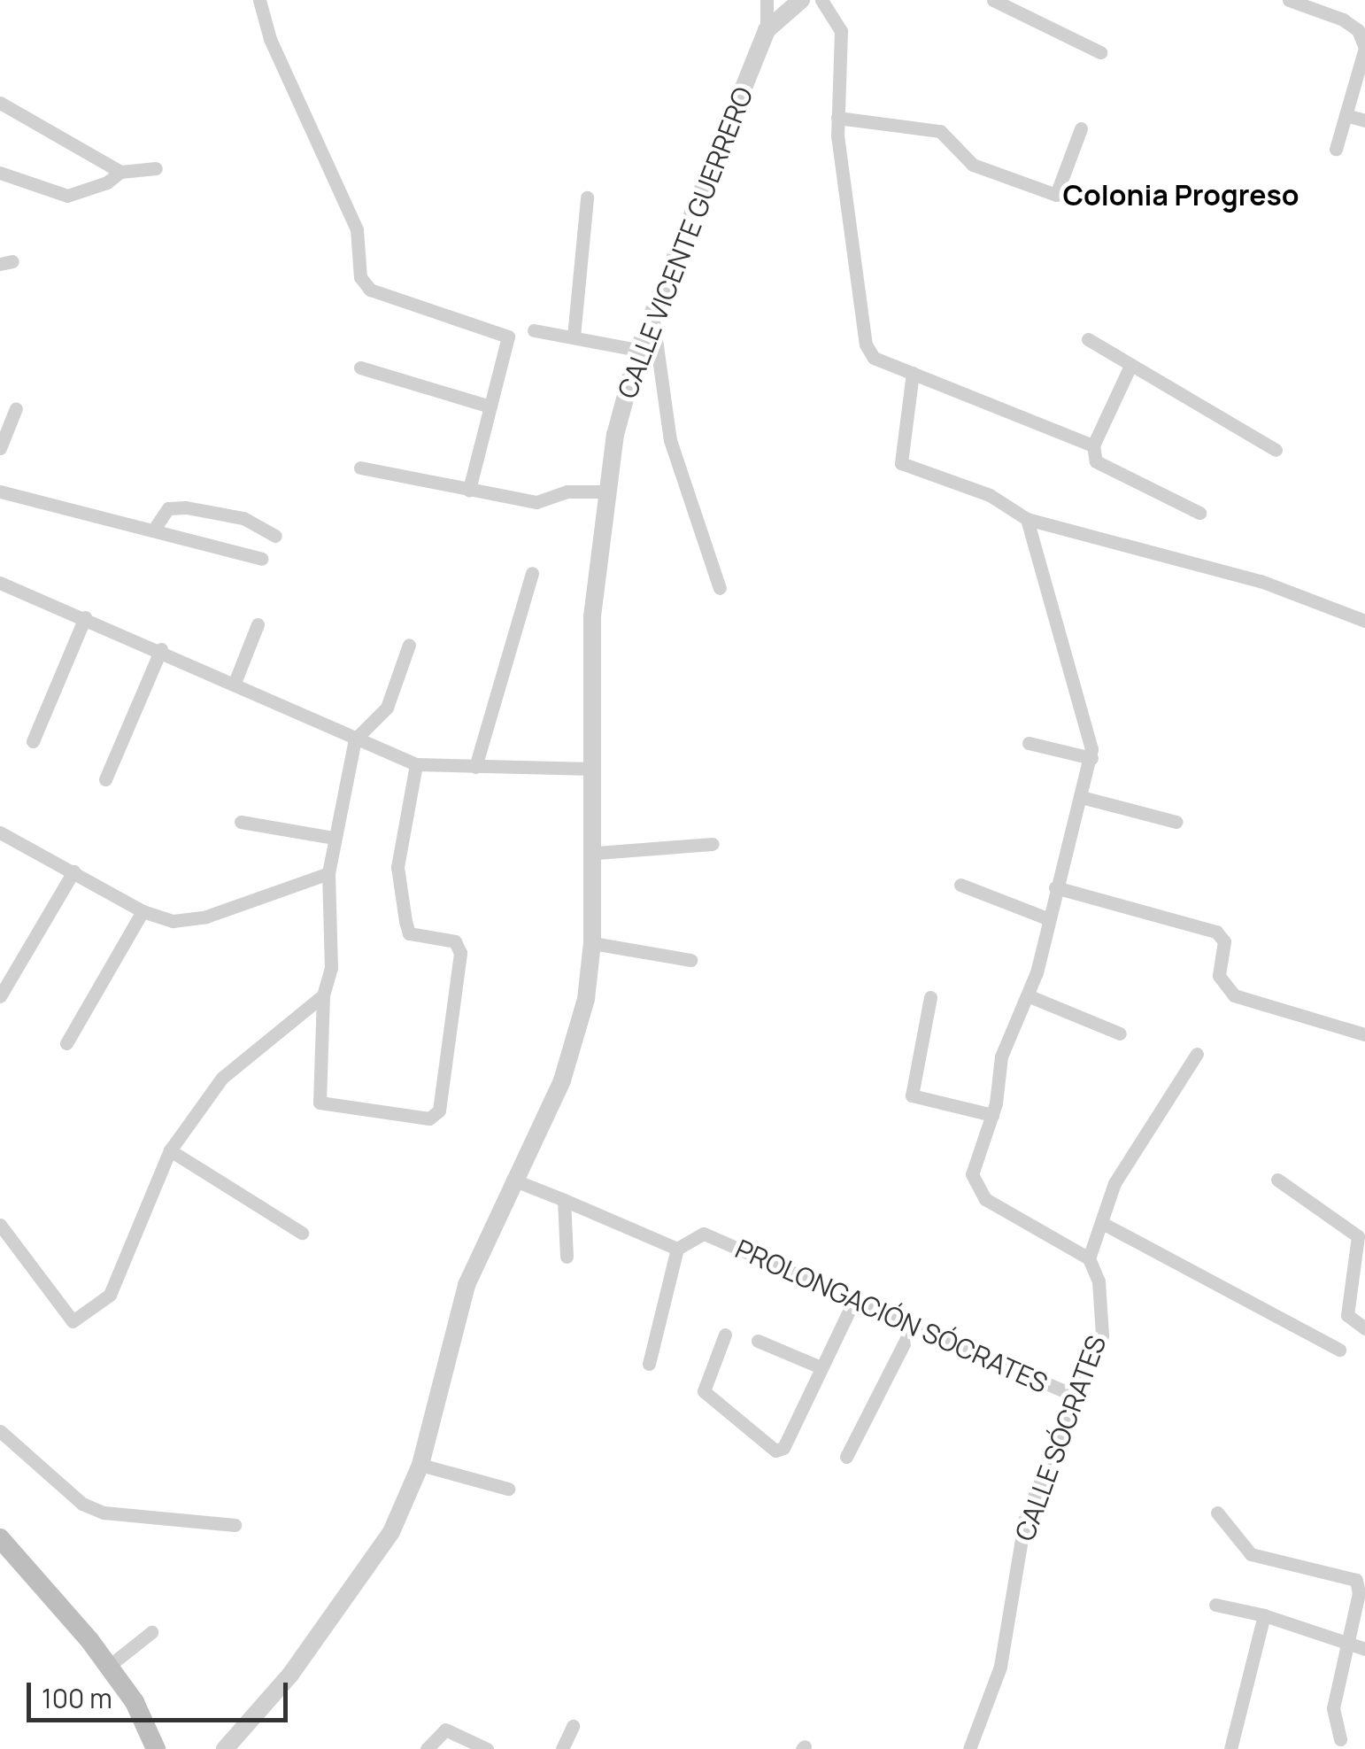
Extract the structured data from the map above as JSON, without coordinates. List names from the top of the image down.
{
  "streets": {
    "street": ["CALLE VICENTE GUERRERO", "PROLONGACIÓN SÓCRATES", "CALLE SÓCRATES"]
  },
  "crossings": [
    ["PROLONGACIÓN SÓCRATES", "CALLE SÓCRATES"]
  ],
  "districts": ["Colonia Progreso"],
  "scale_bar": "100 m"
}
